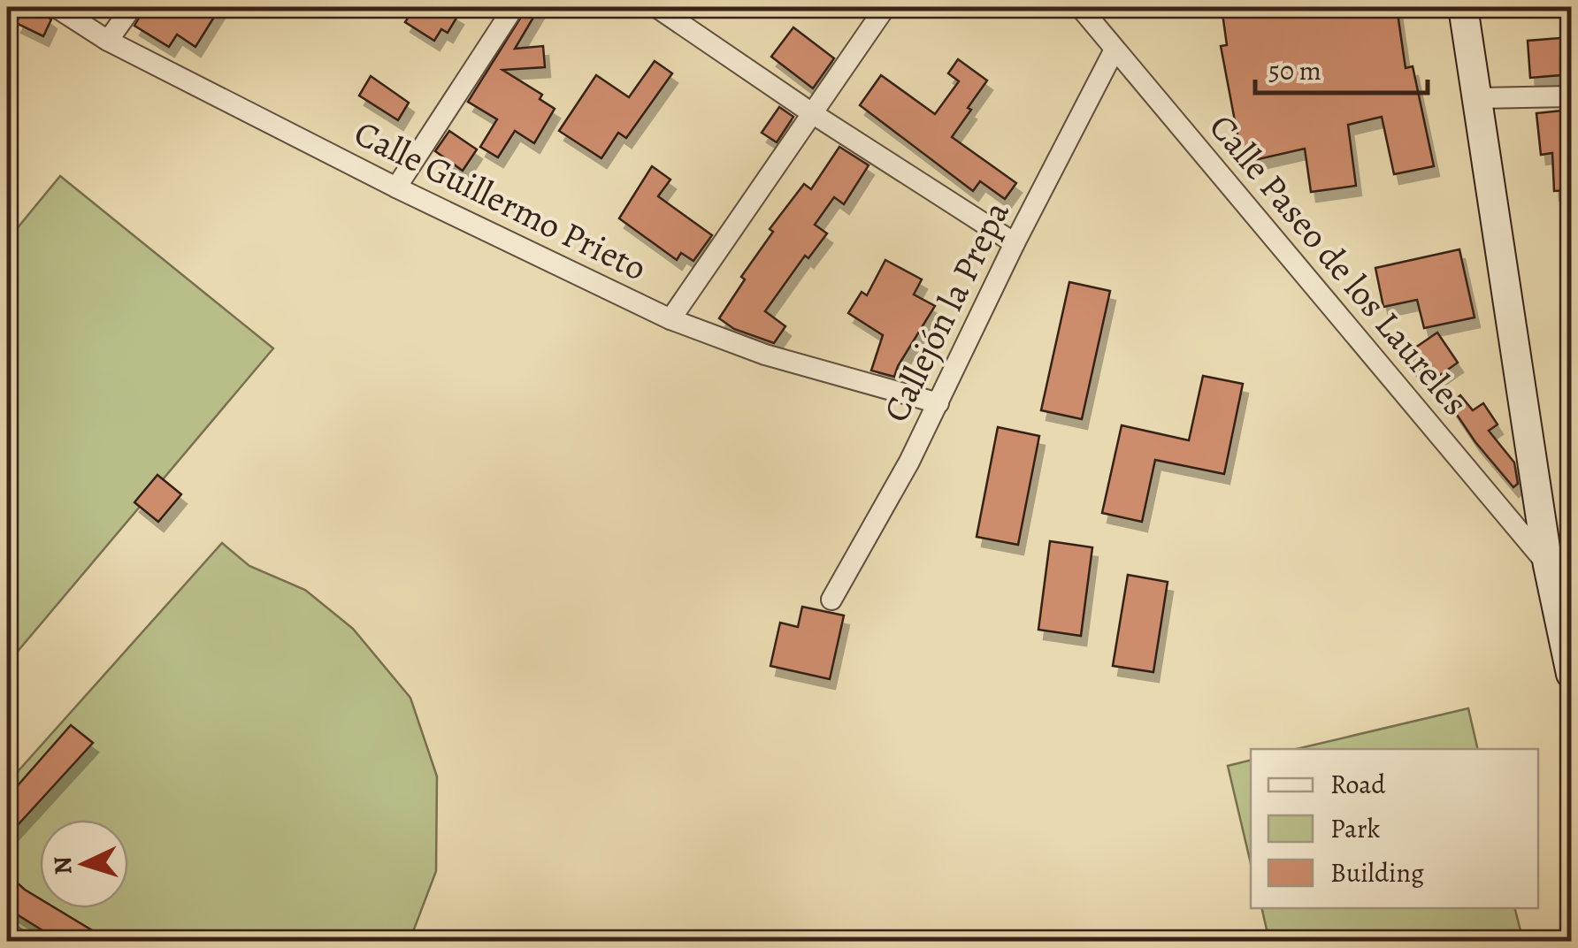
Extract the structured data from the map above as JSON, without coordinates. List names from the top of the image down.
{
  "streets": {
    "street": ["Calle Guillermo Prieto", "Calle Paseo de los Laureles", "Callejón la Prepa"]
  },
  "crossings": [
    ["Calle Guillermo Prieto", "Callejón la Prepa"],
    ["Calle Paseo de los Laureles", "Callejón la Prepa"]
  ],
  "legend": ["Road", "Park", "Building"],
  "scale_bar": "50 m",
  "north": "left"
}
